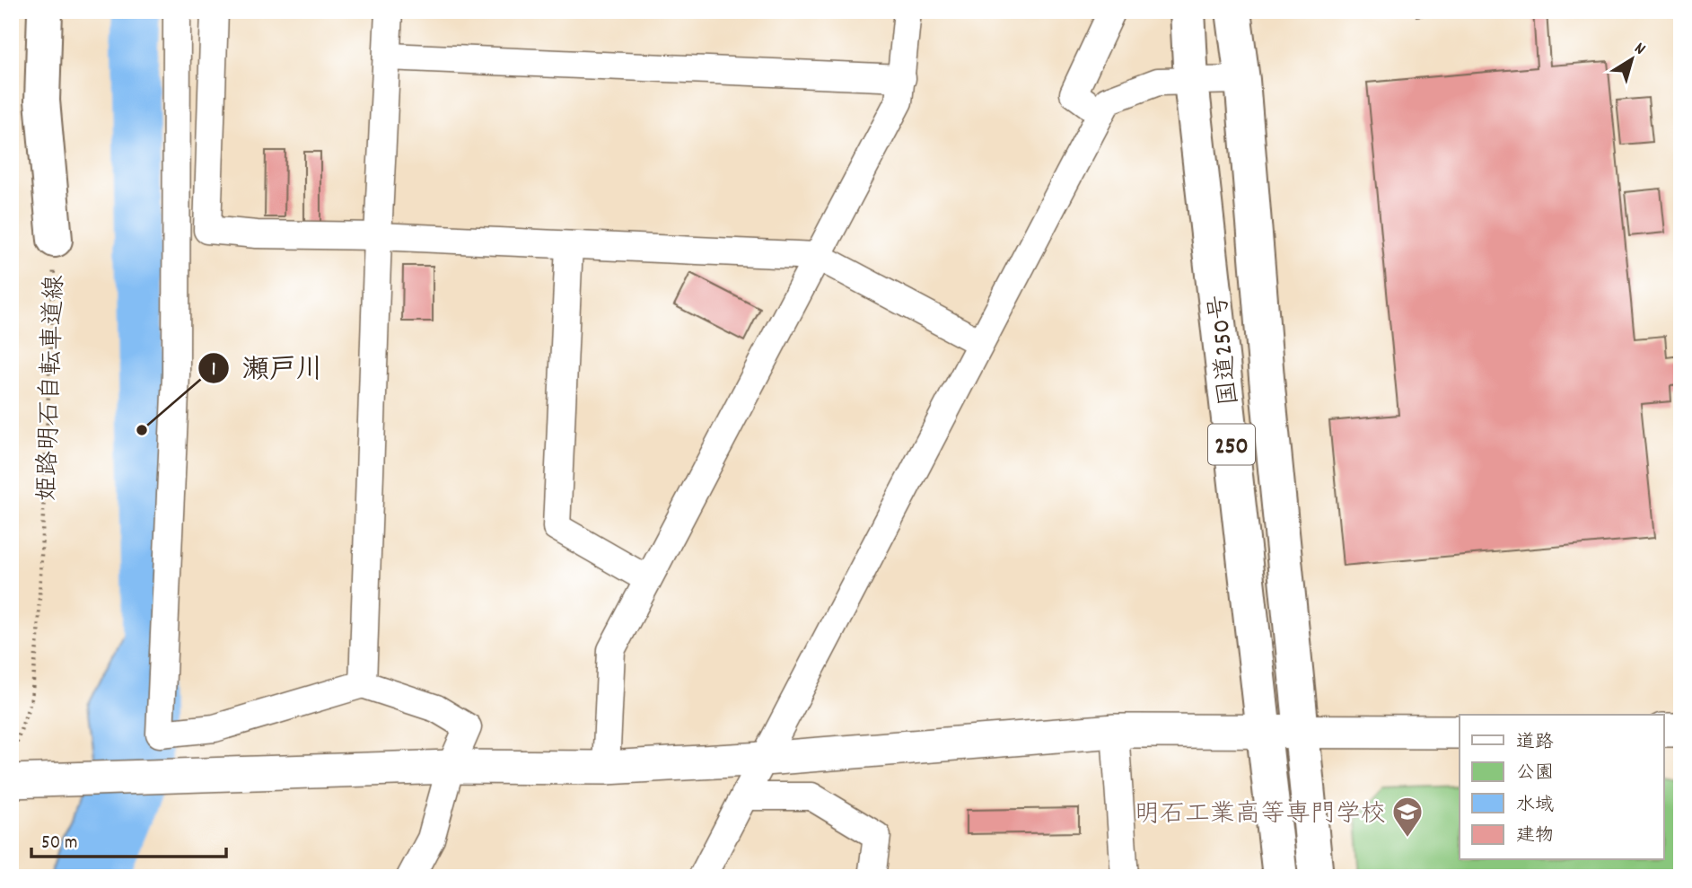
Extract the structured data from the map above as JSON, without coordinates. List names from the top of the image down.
{
  "streets": {
    "main road": ["国道250号", "姫路明石自転車道線", "250"]
  },
  "places": {
    "other": ["瀬戸川"],
    "school or university": ["明石工業高等専門学校"]
  },
  "legend": [
    "道路",
    "公園",
    "水域",
    "建物"
  ],
  "scale_bar": "50 m",
  "north": "top right"
}
